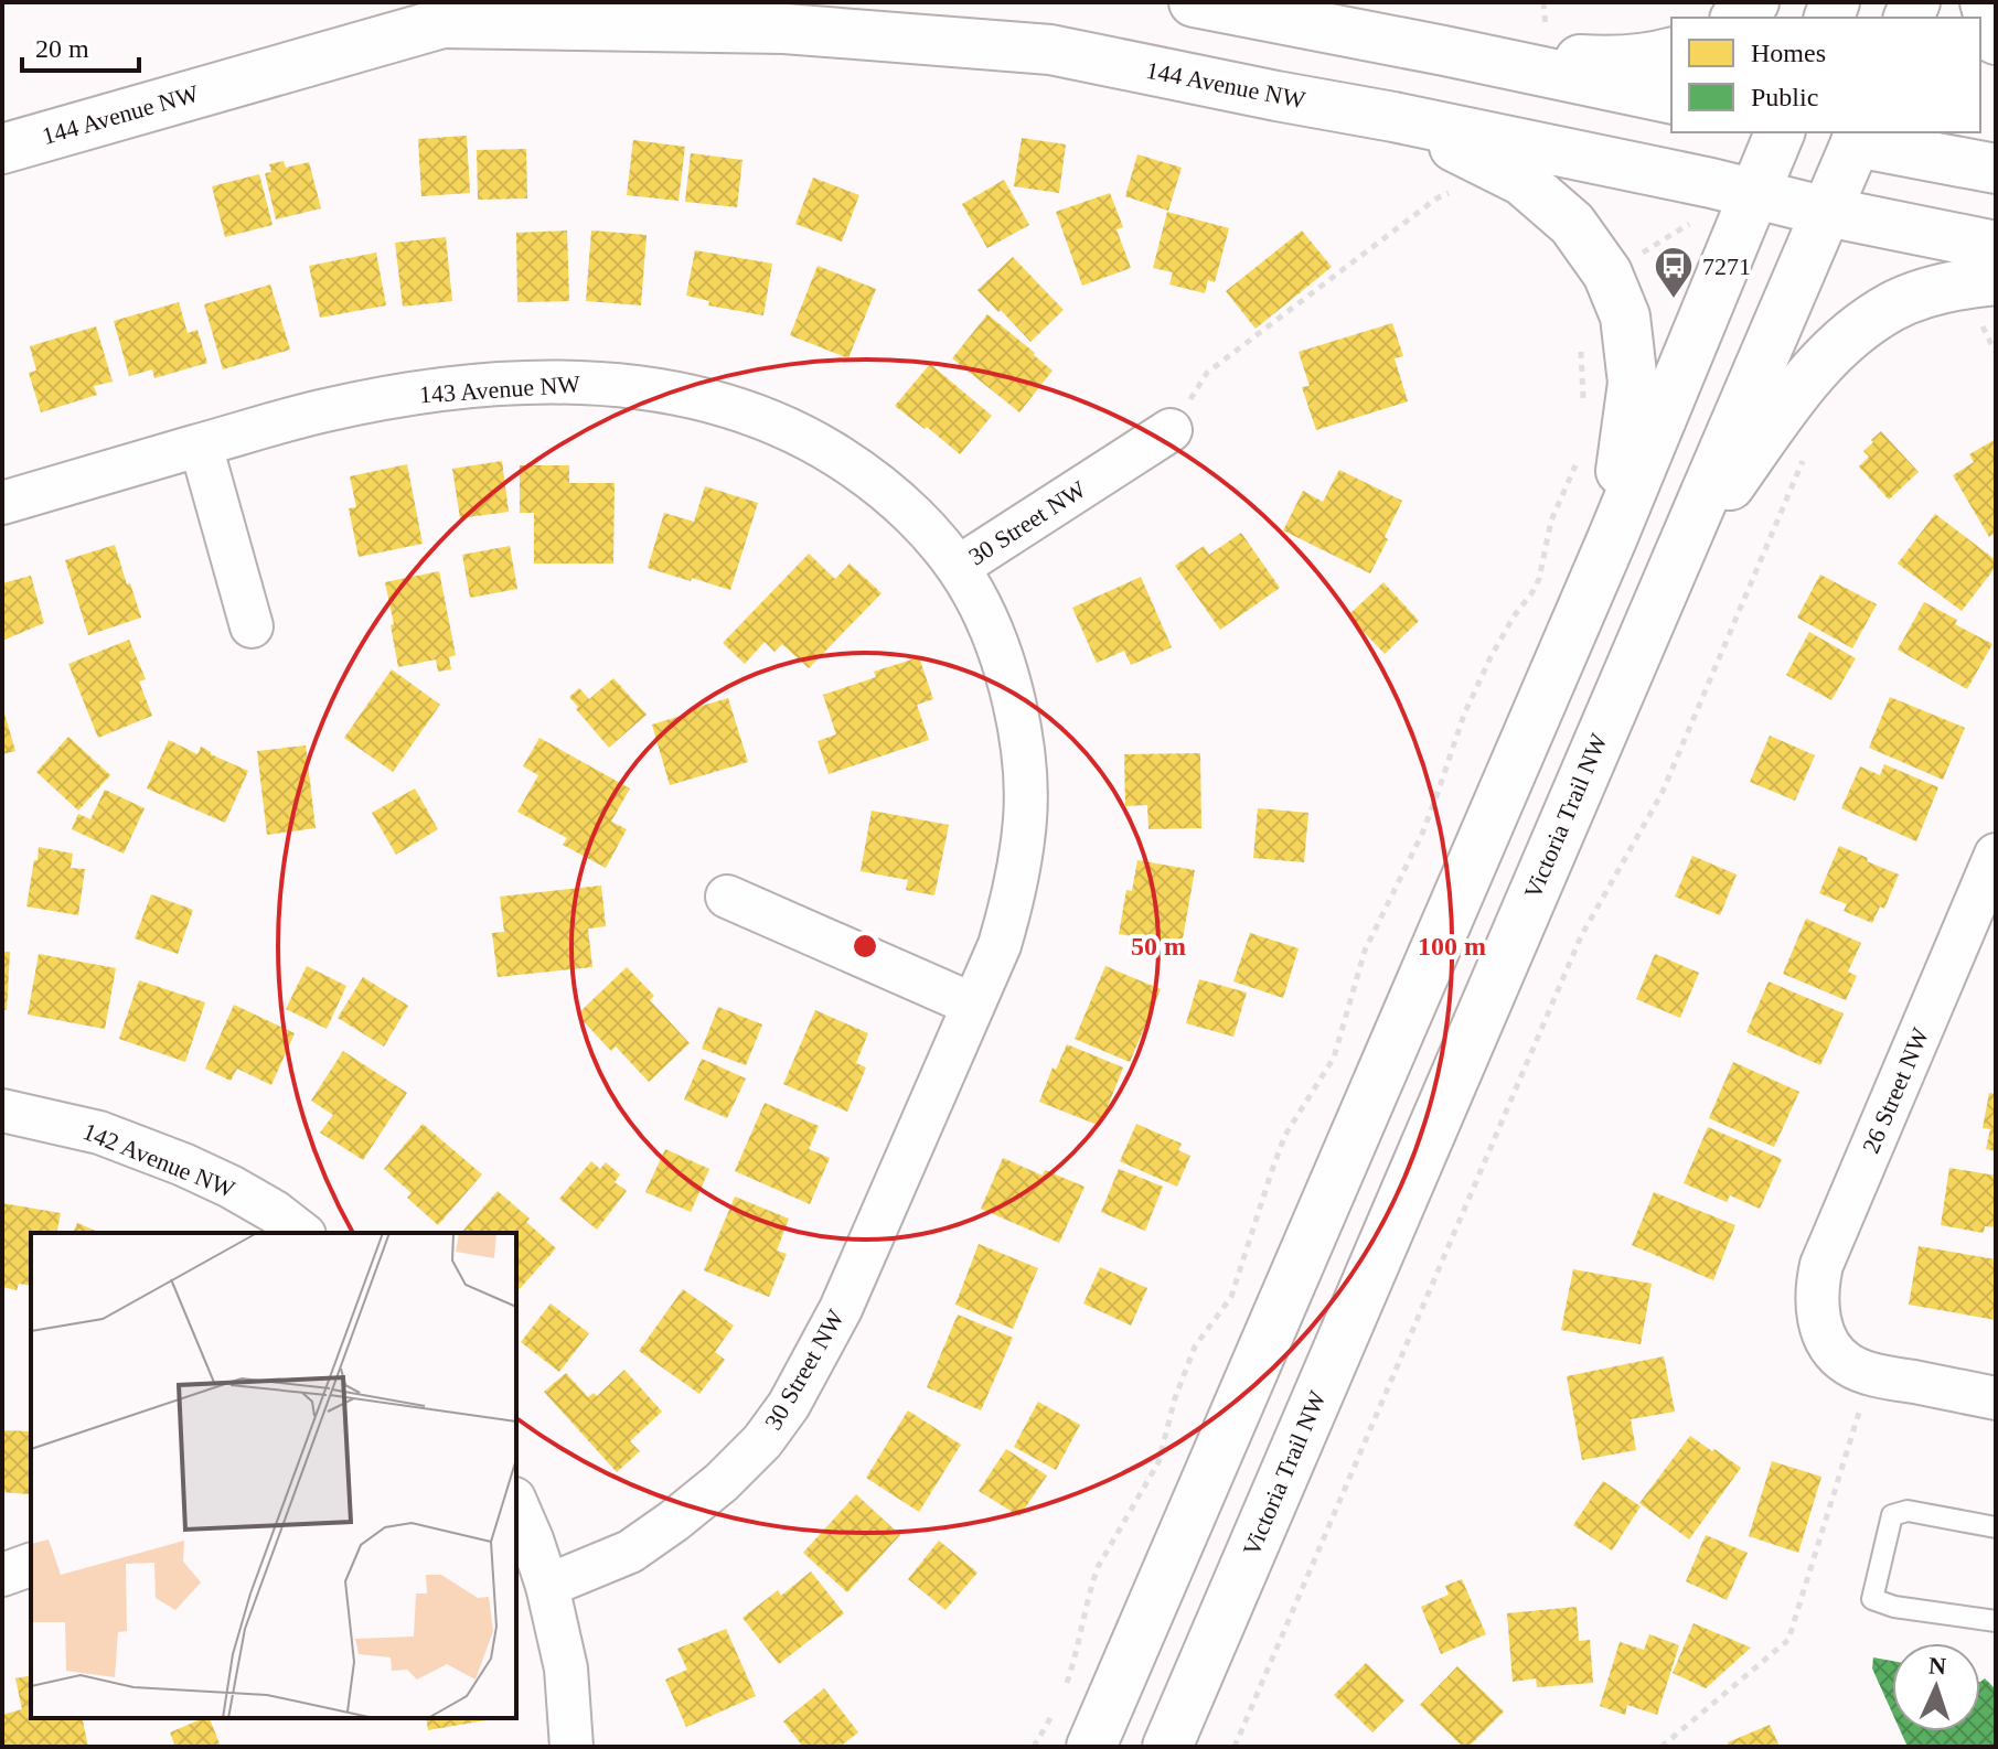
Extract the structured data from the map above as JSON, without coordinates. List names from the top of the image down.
{
  "streets": {
    "main road": ["144 Avenue NW", "Victoria Trail NW"],
    "street": [
      "143 Avenue NW",
      "30 Street NW",
      "26 Street NW",
      "142 Avenue NW"
    ]
  },
  "crossings": [
    ["144 Avenue NW", "Victoria Trail NW"],
    ["143 Avenue NW", "30 Street NW"]
  ],
  "places": {
    "bus stop": ["7271"]
  },
  "legend": ["Homes", "Public"],
  "scale_bar": "20 m",
  "north": "top",
  "rings": ["50 m", "100 m"]
}
